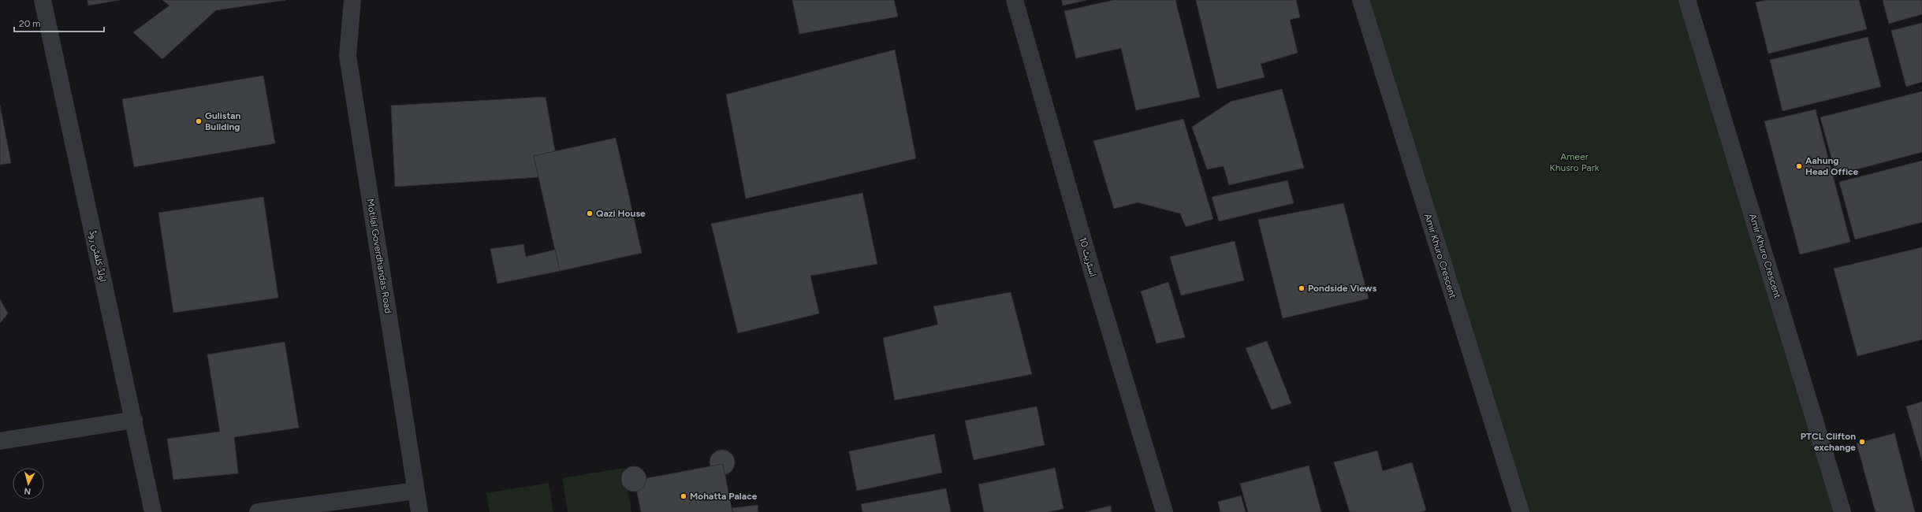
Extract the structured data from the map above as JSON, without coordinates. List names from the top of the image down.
{
  "streets": {
    "street": [
      "اولڈ کلفٹن روڈ",
      "Motilal Goverdhandas Road",
      "Amir Khuro Crescent",
      "اسٹریٹ 10"
    ]
  },
  "parks": ["Ameer Khusro Park"],
  "places": [
    "Gulistan Building",
    "Aahung Head Office",
    "Qazi House",
    "Pondside Views",
    "PTCL Clifton exchange",
    "Mohatta Palace"
  ],
  "scale_bar": "20 m",
  "north": "bottom"
}
